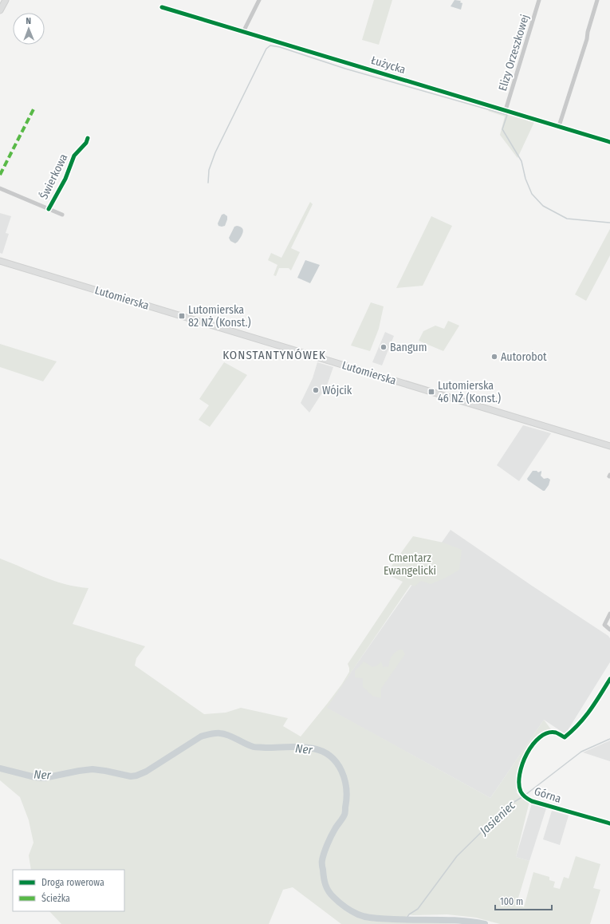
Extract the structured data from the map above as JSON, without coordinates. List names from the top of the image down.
{
  "streets": {
    "main road": ["Lutomierska"],
    "street": [
      "Elizy Orzeszkowej",
      "Łużycka",
      "Świerkowa",
      "Górna"
    ]
  },
  "crossings": [
    ["Elizy Orzeszkowej", "Łużycka"]
  ],
  "districts": ["KONSTANTYNÓWEK"],
  "water": ["Ner", "Jasieniec"],
  "parks": ["Cmentarz Ewangelicki"],
  "places": {
    "transit": ["Lutomierska 82 NŻ (Konst.)", "Lutomierska 46 NŻ (Konst.)"],
    "other": ["Bangum", "Autorobot", "Wójcik"]
  },
  "legend": ["Droga rowerowa", "Ścieżka"],
  "scale_bar": "100 m",
  "north": "top"
}
